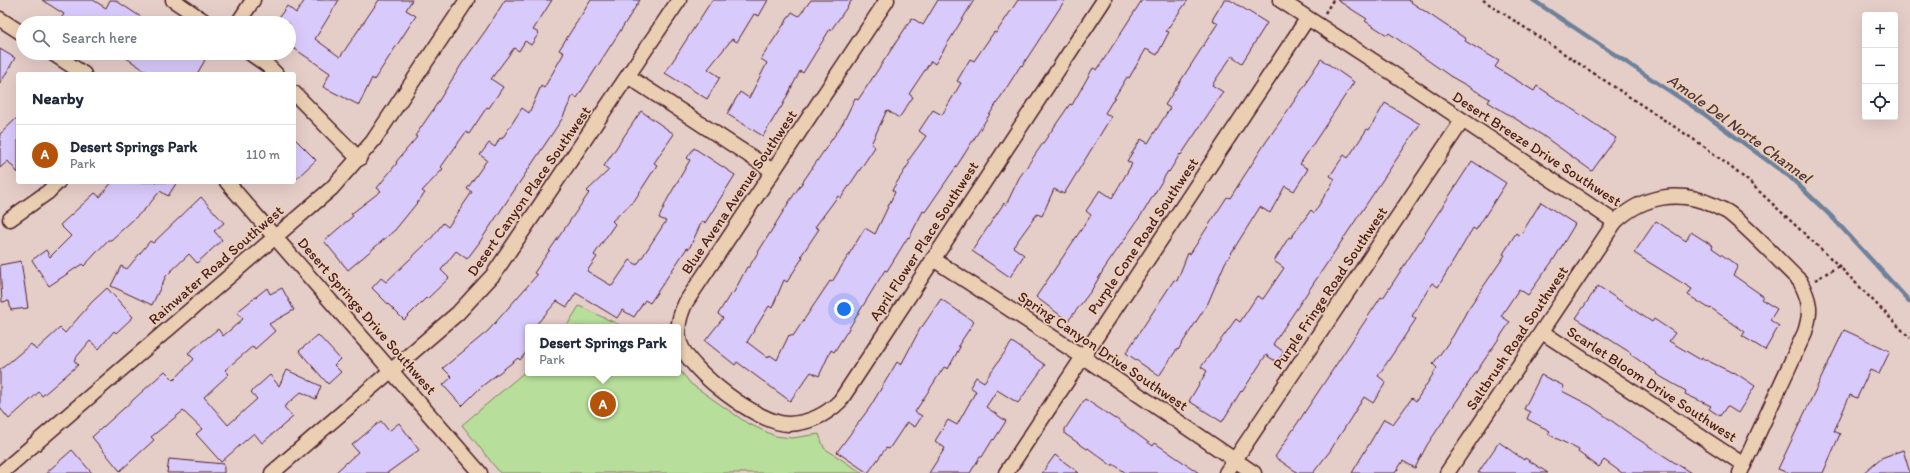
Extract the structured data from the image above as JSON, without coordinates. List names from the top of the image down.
{
  "streets": {
    "street": [
      "Desert Breeze Drive Southwest",
      "Desert Canyon Place Southwest",
      "Blue Avena Avenue Southwest",
      "Purple Cone Road Southwest",
      "April Flower Place Southwest",
      "Rainwater Road Southwest",
      "Purple Fringe Road Southwest",
      "Desert Springs Drive Southwest",
      "Saltbrush Road Southwest",
      "Spring Canyon Drive Southwest",
      "Scarlet Bloom Drive Southwest"
    ]
  },
  "crossings": [
    ["Desert Breeze Drive Southwest", "Purple Cone Road Southwest"],
    ["Desert Breeze Drive Southwest", "Purple Fringe Road Southwest"],
    ["Desert Breeze Drive Southwest", "Saltbrush Road Southwest"],
    ["Desert Breeze Drive Southwest", "Scarlet Bloom Drive Southwest"],
    ["Desert Canyon Place Southwest", "Desert Springs Drive Southwest"],
    ["Blue Avena Avenue Southwest", "April Flower Place Southwest"],
    ["Purple Cone Road Southwest", "Spring Canyon Drive Southwest"],
    ["April Flower Place Southwest", "Spring Canyon Drive Southwest"],
    ["Rainwater Road Southwest", "Desert Springs Drive Southwest"],
    ["Purple Fringe Road Southwest", "Spring Canyon Drive Southwest"],
    ["Saltbrush Road Southwest", "Scarlet Bloom Drive Southwest"]
  ],
  "water": ["Amole Del Norte Channel"],
  "page": {
    "map_buttons": ["+", "−"],
    "search": "Search here",
    "heading": "Nearby",
    "list": [
      {
        "mark": "A",
        "name": "Desert Springs Park",
        "note": "Park",
        "value": "110 m"
      }
    ],
    "popup": ["Desert Springs Park", "Park"],
    "pins": "A"
  }
}
